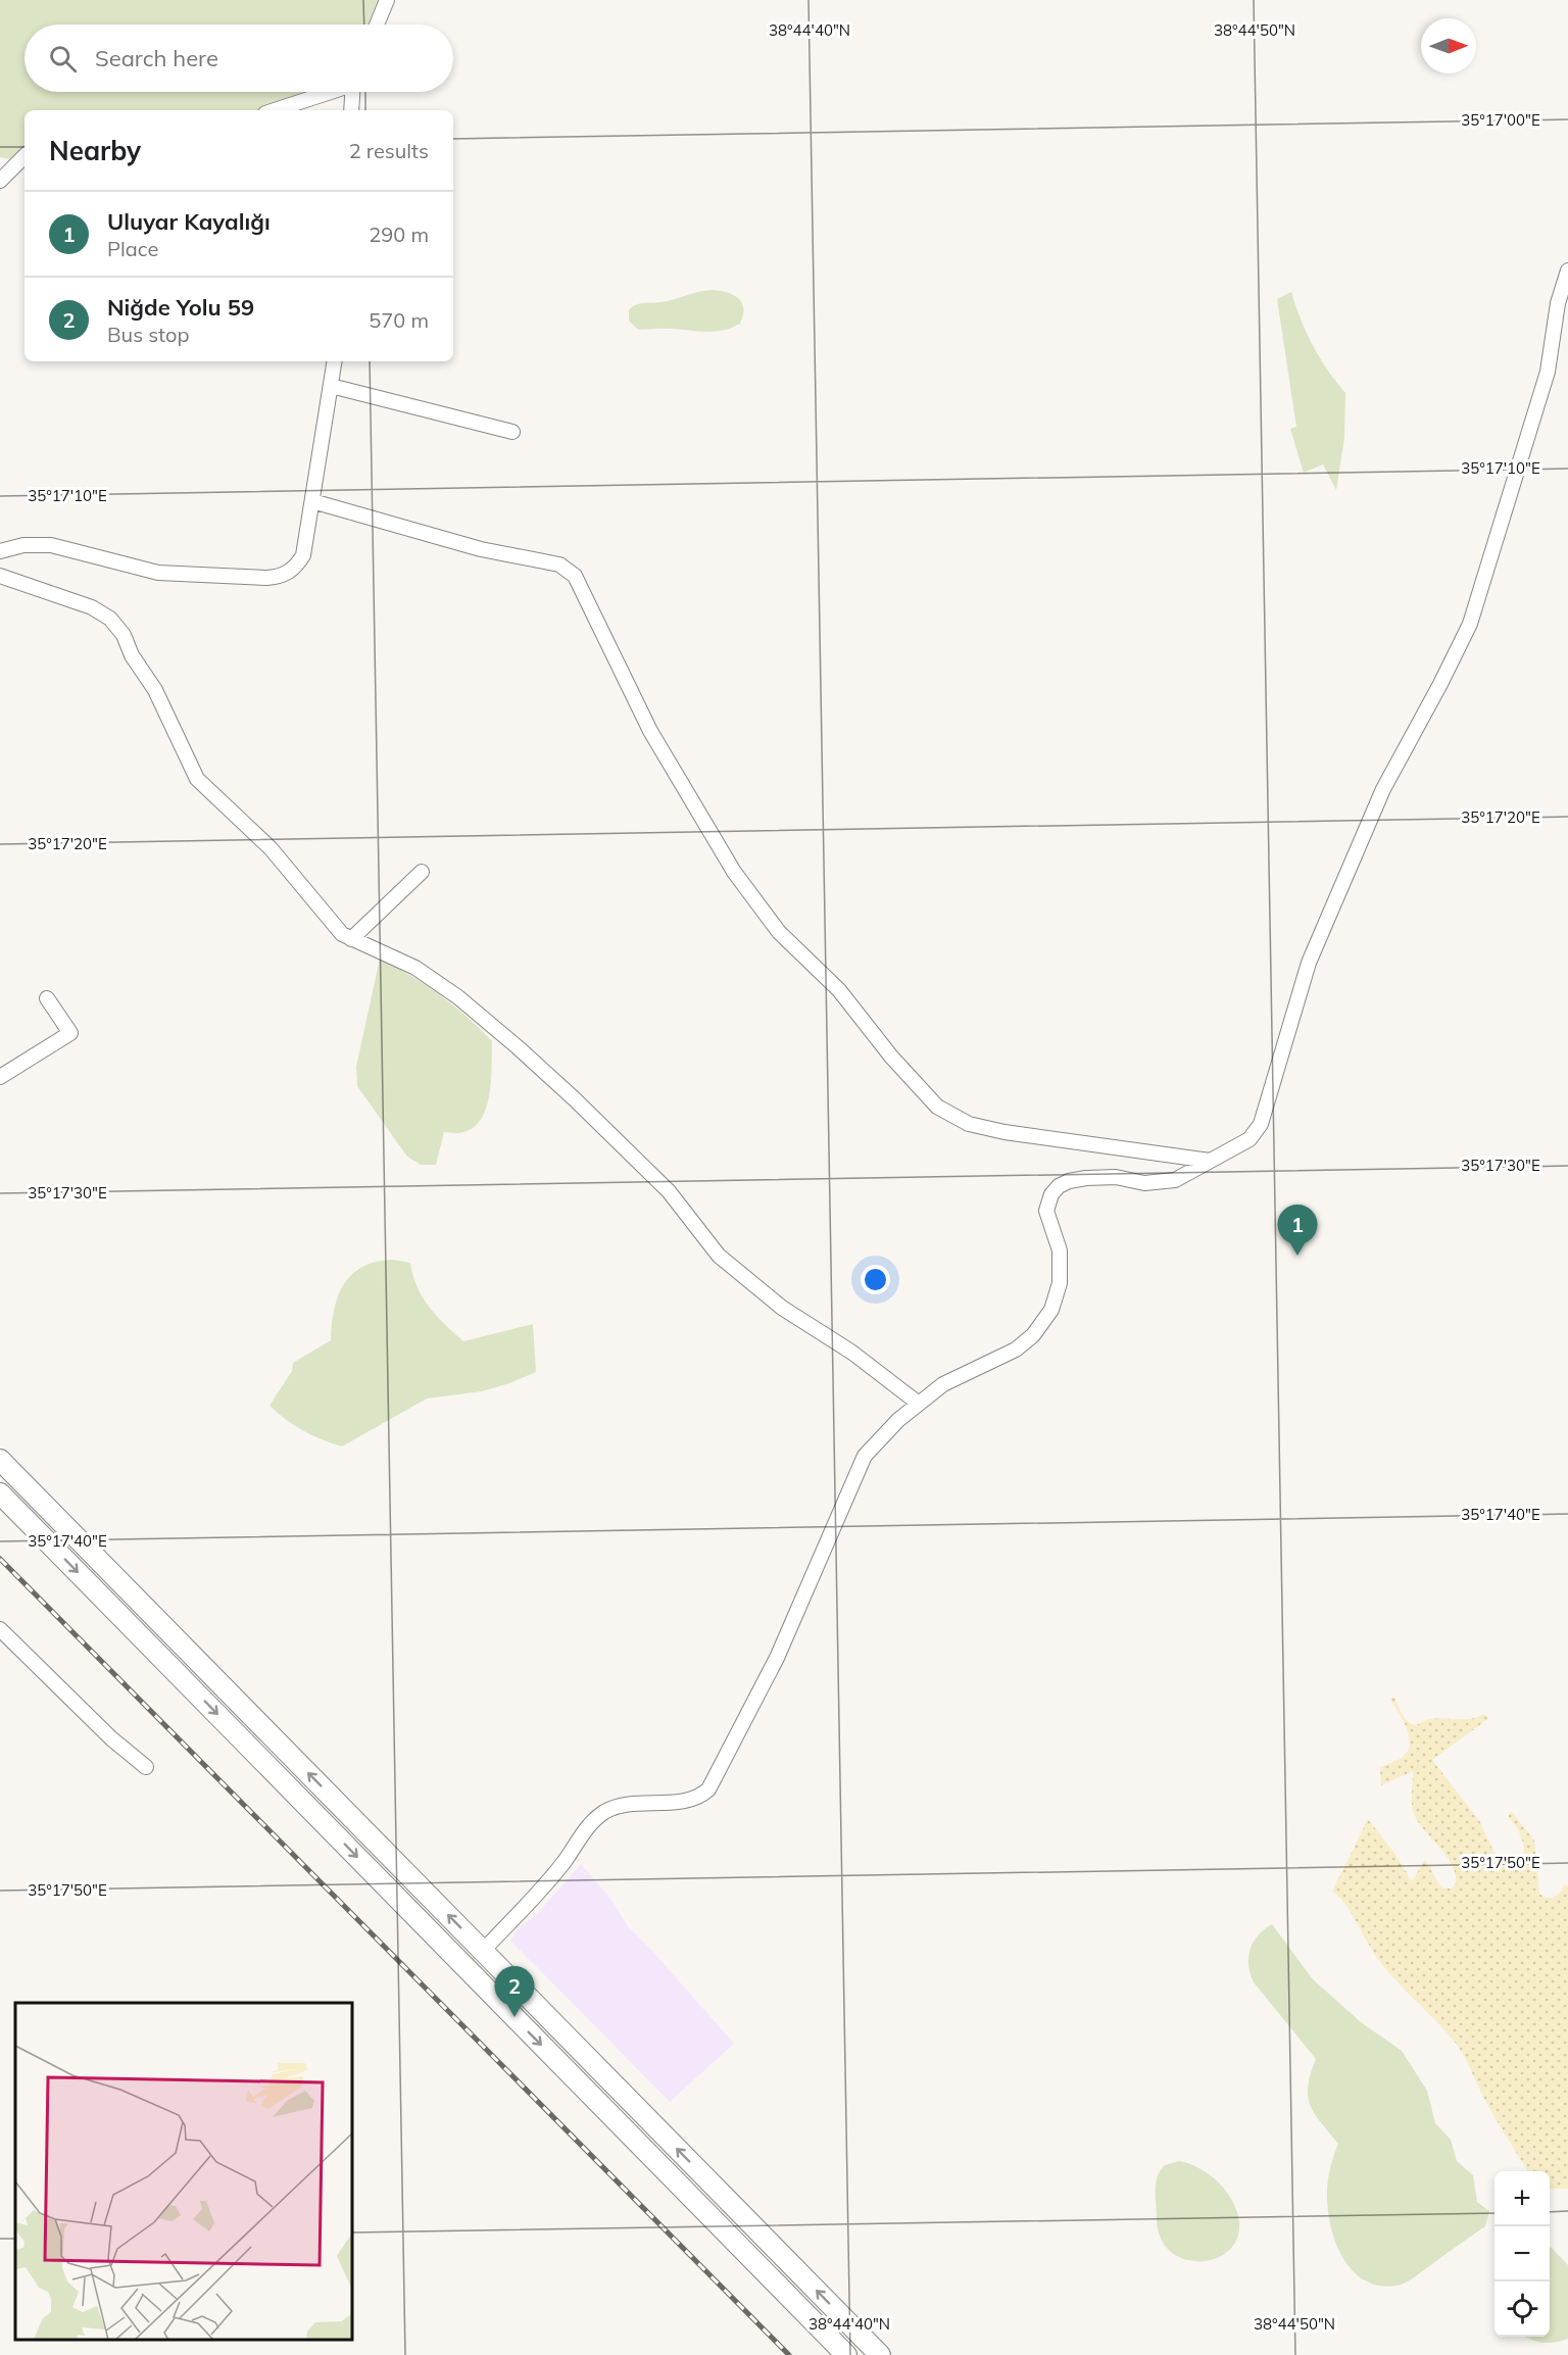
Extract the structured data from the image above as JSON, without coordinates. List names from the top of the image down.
{
  "north": "right",
  "page": {
    "search": "Search here",
    "heading": ["Nearby", "2 results"],
    "list": [
      {
        "mark": "1",
        "name": "Uluyar Kayalığı",
        "note": "Place",
        "value": "290 m"
      },
      {
        "mark": "2",
        "name": "Niğde Yolu 59",
        "note": "Bus stop",
        "value": "570 m"
      }
    ],
    "pins": ["1", "2"],
    "map_buttons": ["+", "−"]
  },
  "coordinates": [
    "38°44'40\"N",
    "38°44'50\"N",
    "35°17'00\"E",
    "35°17'10\"E",
    "35°17'20\"E",
    "35°17'30\"E",
    "35°17'40\"E",
    "35°17'50\"E"
  ]
}
